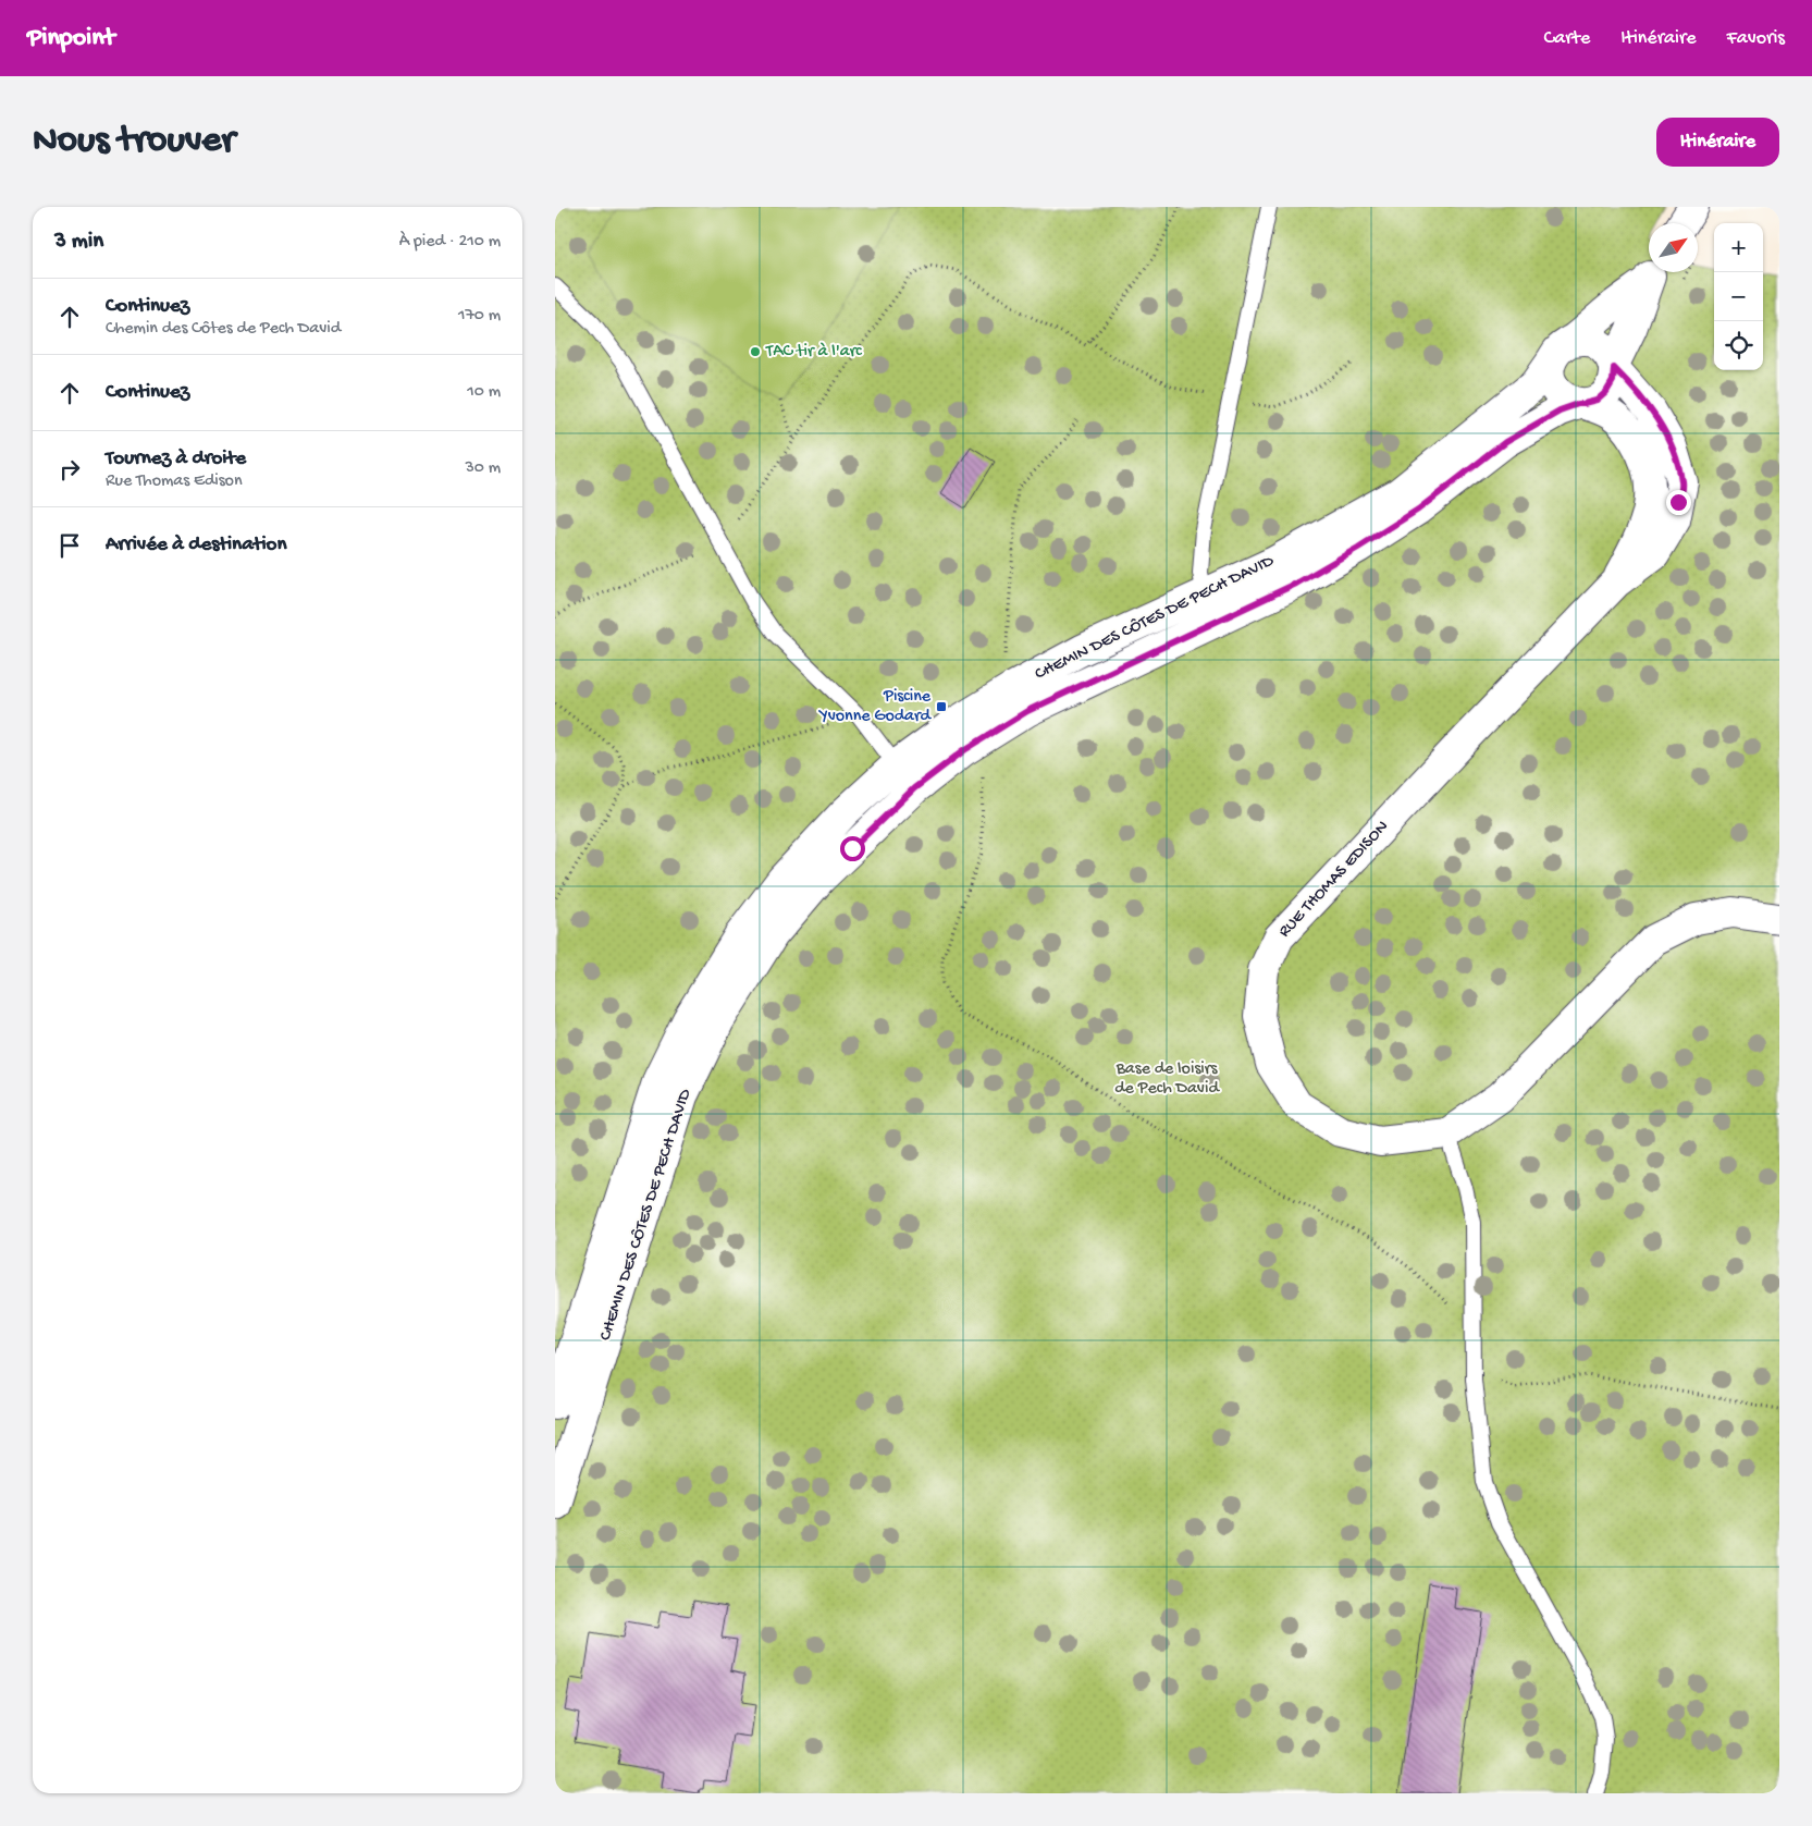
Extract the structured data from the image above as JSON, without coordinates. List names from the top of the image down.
{
  "streets": {
    "street": ["CHEMIN DES CÔTES DE PECH DAVID", "RUE THOMAS EDISON"]
  },
  "crossings": [
    ["CHEMIN DES CÔTES DE PECH DAVID", "RUE THOMAS EDISON"]
  ],
  "parks": ["Base de loisirs de Pech David"],
  "places": {
    "other": ["TAC tir à l'arc"],
    "transit": ["Piscine Yvonne Godard"]
  },
  "north": "top right",
  "page": {
    "header": "Pinpoint",
    "nav": ["Carte", "Itinéraire", "Favoris"],
    "buttons": "Itinéraire",
    "title": "Nous trouver",
    "heading": ["3 min", "À pied · 210 m"],
    "map_buttons": ["+", "−"],
    "list": [
      ["Continuez", "Chemin des Côtes de Pech David", "170 m"],
      ["Continuez", "10 m"],
      ["Tournez à droite", "Rue Thomas Edison", "30 m"],
      "Arrivée à destination"
    ]
  }
}
